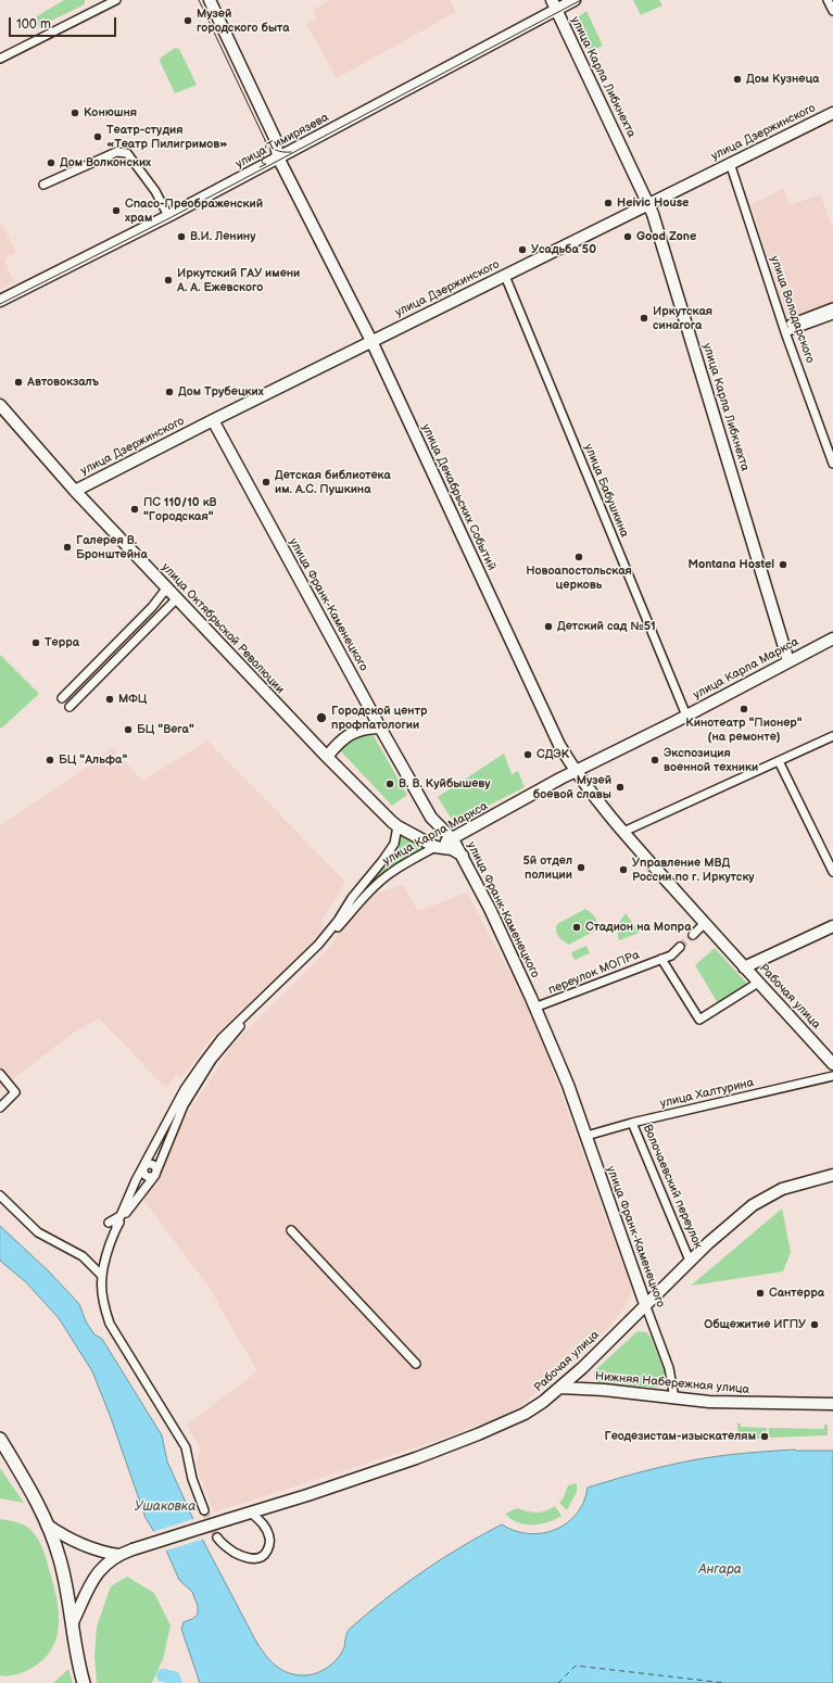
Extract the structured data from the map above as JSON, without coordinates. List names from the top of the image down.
{
  "streets": {
    "main road": [
      "улица Карла Либкнехта",
      "улица Дзержинского",
      "улица Тимирязева",
      "улица Декабрьских Событий",
      "улица Франк-Каменецкого",
      "улица Октябрьской Революции",
      "улица Карла Маркса",
      "Рабочая улица",
      "Нижняя Набережная улица"
    ],
    "street": [
      "улица Володарского",
      "улица Бабушкина",
      "переулок МОПРа",
      "улица Халтурина",
      "Волочаевский переулок"
    ]
  },
  "crossings": [
    ["улица Карла Либкнехта", "улица Дзержинского"],
    ["улица Карла Либкнехта", "улица Тимирязева"],
    ["улица Карла Либкнехта", "улица Карла Маркса"],
    ["улица Дзержинского", "улица Володарского"],
    ["улица Дзержинского", "улица Бабушкина"],
    ["улица Дзержинского", "улица Декабрьских Событий"],
    ["улица Дзержинского", "улица Франк-Каменецкого"],
    ["улица Дзержинского", "улица Октябрьской Революции"],
    ["улица Тимирязева", "улица Декабрьских Событий"],
    ["улица Бабушкина", "улица Карла Маркса"],
    ["улица Декабрьских Событий", "улица Карла Маркса"],
    ["улица Декабрьских Событий", "Рабочая улица"],
    ["улица Франк-Каменецкого", "улица Октябрьской Революции"],
    ["улица Франк-Каменецкого", "улица Карла Маркса"],
    ["улица Франк-Каменецкого", "переулок МОПРа"],
    ["улица Франк-Каменецкого", "Рабочая улица"],
    ["улица Франк-Каменецкого", "улица Халтурина"],
    ["улица Франк-Каменецкого", "Нижняя Набережная улица"],
    ["улица Октябрьской Революции", "улица Карла Маркса"],
    ["Рабочая улица", "Волочаевский переулок"],
    ["Рабочая улица", "Нижняя Набережная улица"],
    ["улица Халтурина", "Волочаевский переулок"]
  ],
  "water": ["Ушаковка", "Ангара"],
  "places": [
    "Музей городского быта",
    "Дом Кузнеца",
    "Конюшня",
    "Театр-студия «Театр Пилигримов»",
    "Дом Волконских",
    "Heivic House",
    "Спасо-Преображенский храм",
    "В.И. Ленину",
    "Good Zone",
    "Усадьба 50",
    "Иркутский ГАУ имени А. А. Ежевского",
    "Иркутская синагога",
    "Автовокзалъ",
    "Дом Трубецких",
    "Детская библиотека им. А.С. Пушкина",
    "ПС 110/10 кВ \"Городская\"",
    "Галерея В. Бронштейна",
    "Новоапостольская церковь",
    "Montana Hostel",
    "Детский сад №51",
    "Терра",
    "МФЦ",
    "Кинотеатр \"Пионер\" (на ремонте)",
    "Городской центр профпатологии",
    "БЦ \"Вега\"",
    "СДЭК",
    "БЦ \"Альфа\"",
    "Экспозиция военной техники",
    "В. В. Куйбышеву",
    "Музей боевой славы",
    "5й отдел полиции",
    "Управление МВД России по г. Иркутску",
    "Стадион на Мопра",
    "Сантерра",
    "Общежитие ИГПУ",
    "Геодезистам-изыскателям"
  ],
  "scale_bar": "100 m"
}
